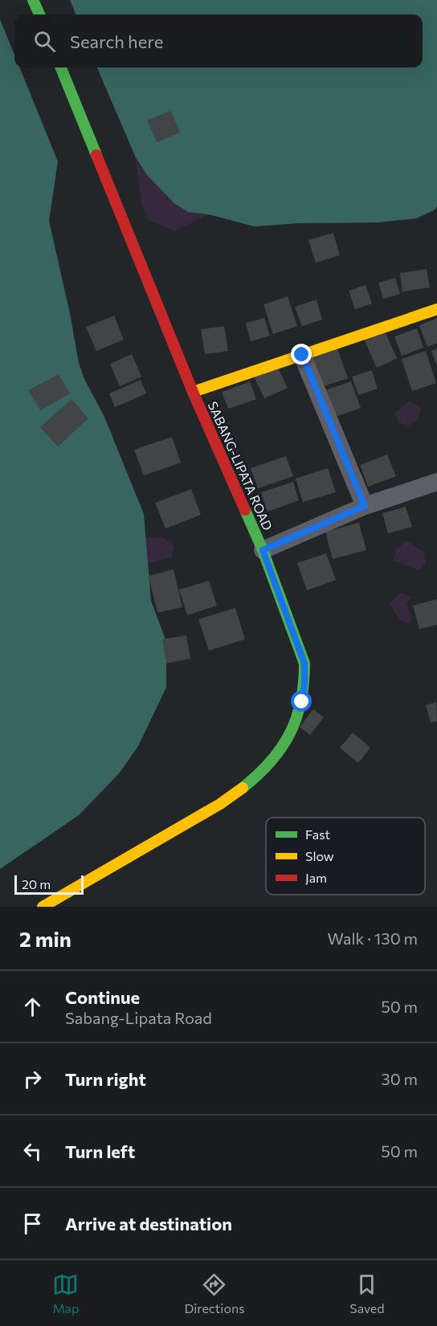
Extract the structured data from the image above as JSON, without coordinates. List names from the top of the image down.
{
  "streets": {
    "main road": ["SABANG-LIPATA ROAD"]
  },
  "legend": ["Fast", "Slow", "Jam"],
  "scale_bar": "20 m",
  "page": {
    "search": "Search here",
    "scale": "20 m",
    "heading": ["2 min", "Walk · 130 m"],
    "list": [
      ["Continue", "Sabang-Lipata Road", "50 m"],
      ["Turn right", "30 m"],
      ["Turn left", "50 m"],
      "Arrive at destination"
    ],
    "nav": ["Map", "Directions", "Saved"]
  }
}
